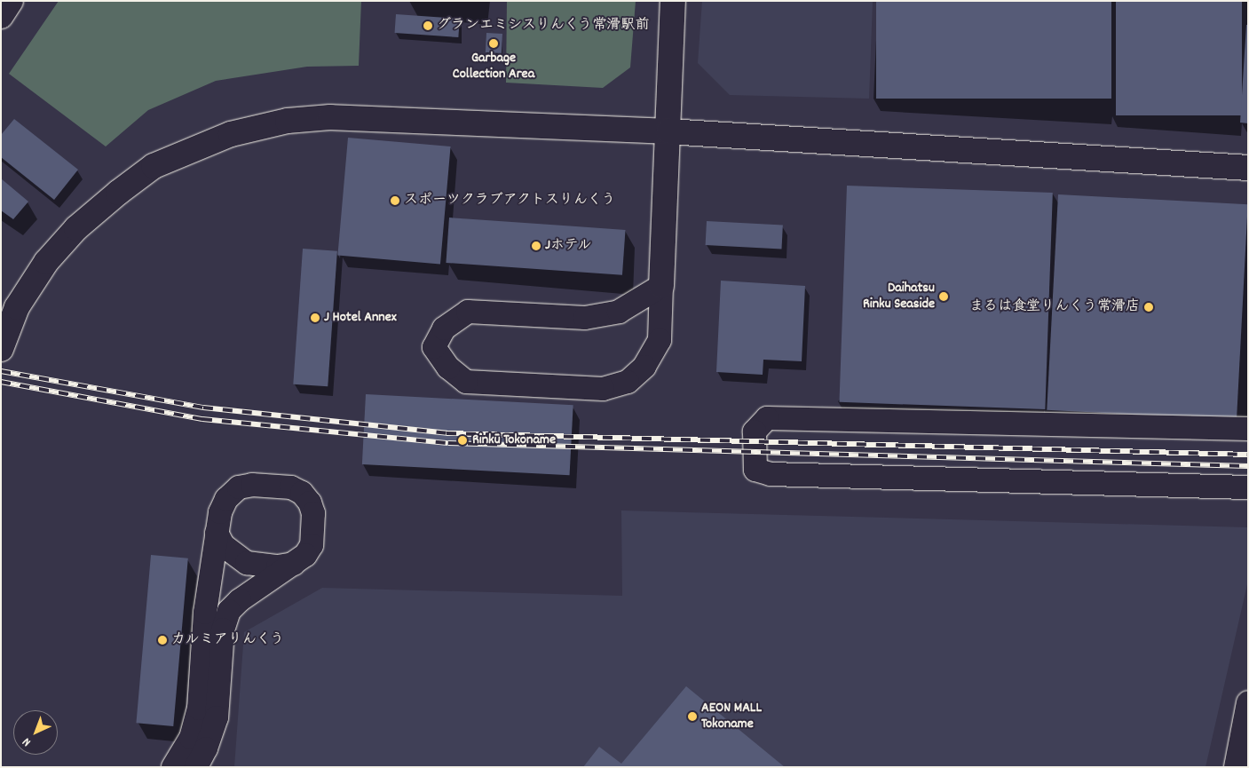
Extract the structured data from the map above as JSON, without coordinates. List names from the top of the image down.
{
  "places": [
    "グランエミシスりんくう常滑駅前",
    "Garbage Collection Area",
    "スポーツクラブアクトスりんくう",
    "Jホテル",
    "Daihatsu Rinku Seaside",
    "まるは食堂りんくう常滑店",
    "J Hotel Annex",
    "Rinkū Tokoname",
    "カルミアりんくう",
    "AEON MALL Tokoname"
  ],
  "north": "bottom left"
}
